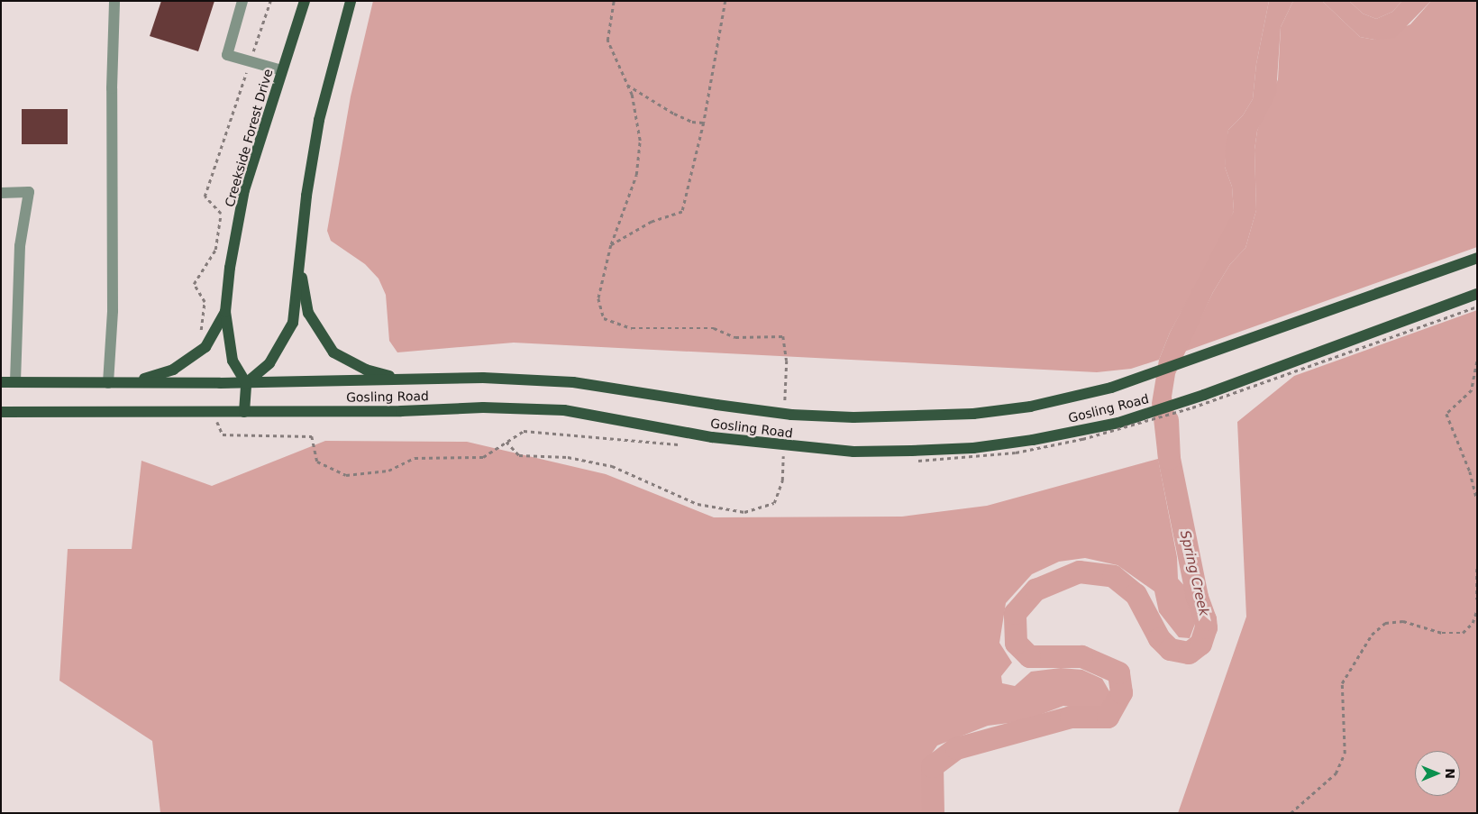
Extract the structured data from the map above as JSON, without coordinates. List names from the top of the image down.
{
  "streets": {
    "main road": ["Creekside Forest Drive", "Gosling Road"]
  },
  "crossings": [
    ["Creekside Forest Drive", "Gosling Road"]
  ],
  "water": ["Spring Creek"],
  "north": "right"
}
